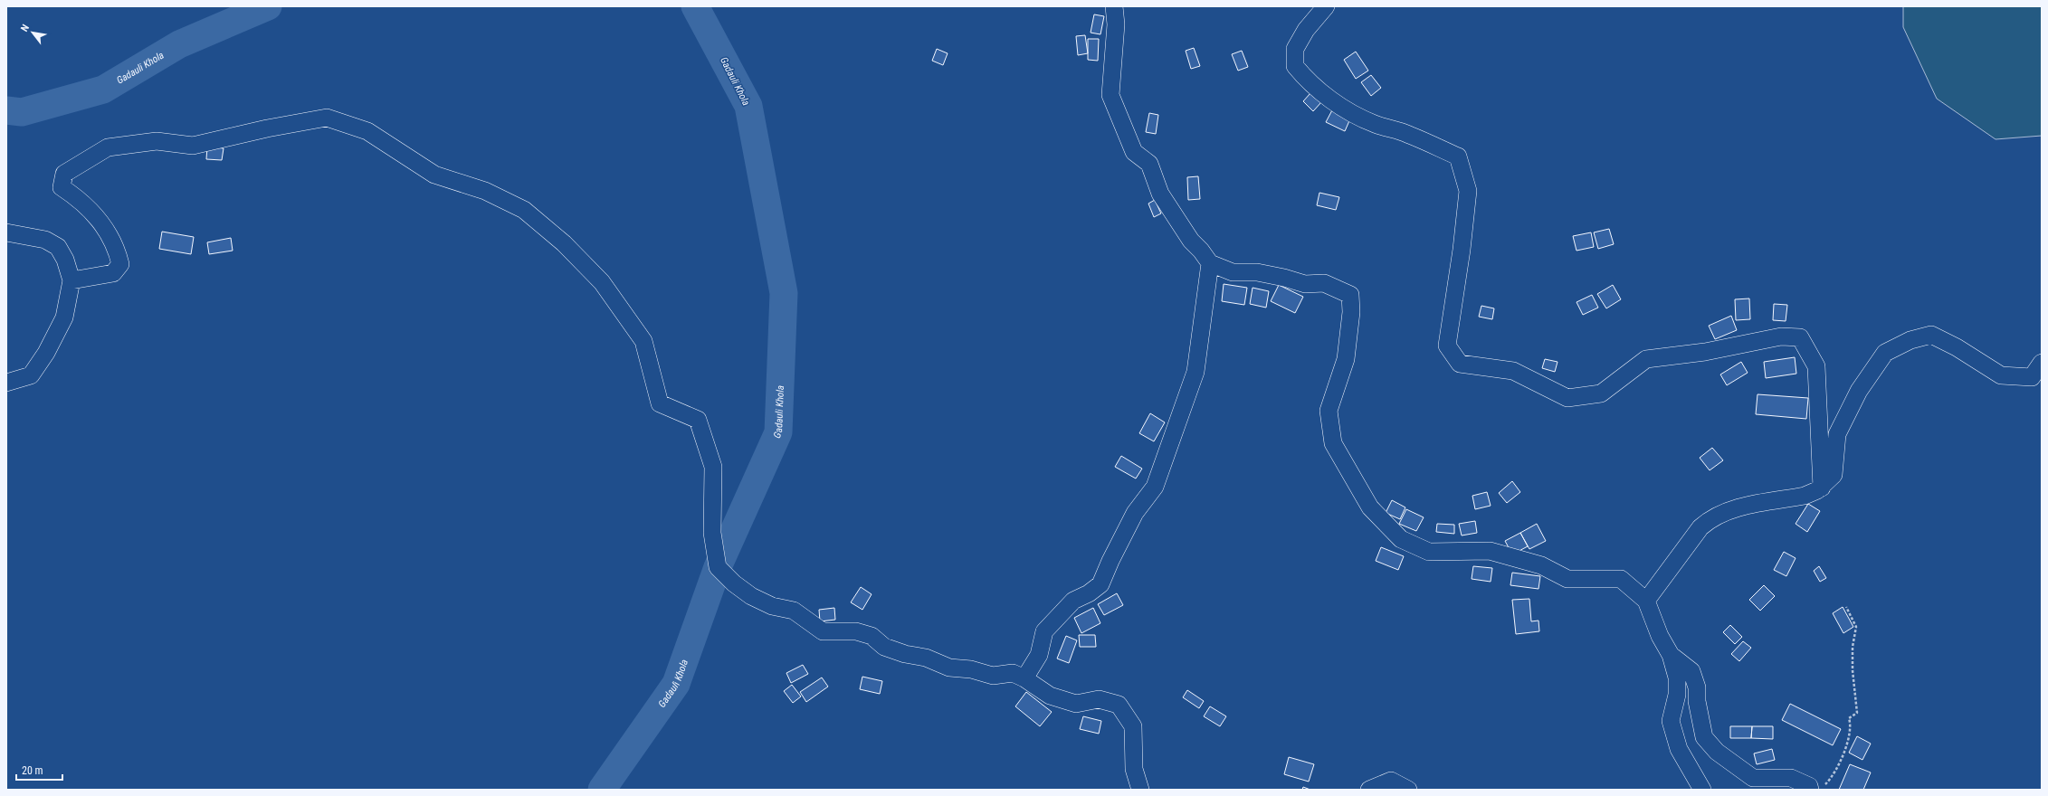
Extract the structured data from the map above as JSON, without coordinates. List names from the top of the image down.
{
  "water": ["Gadauli Khola"],
  "scale_bar": "20 m",
  "north": "top left"
}
